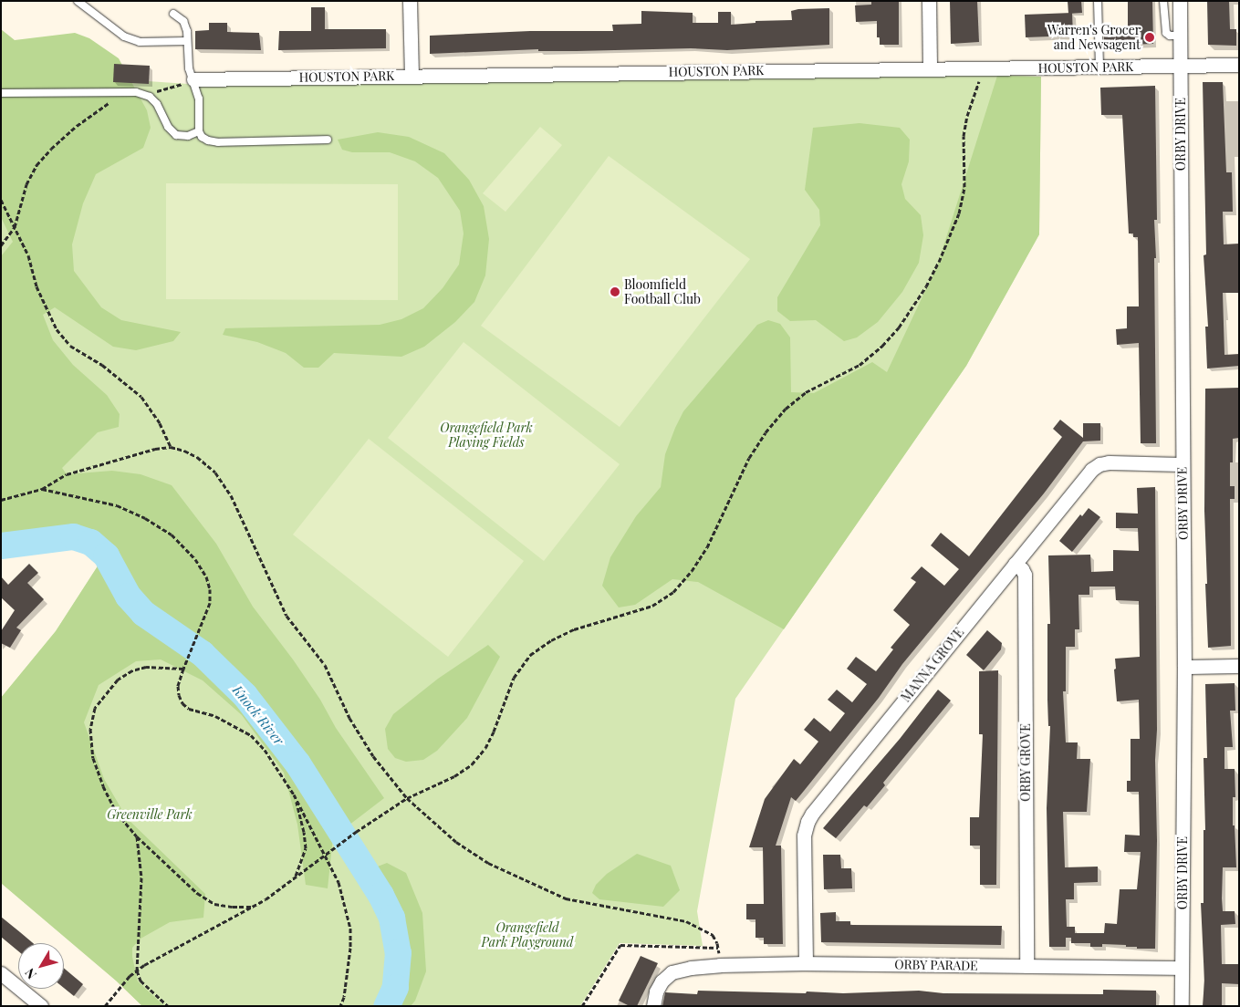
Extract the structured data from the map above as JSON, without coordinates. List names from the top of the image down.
{
  "streets": {
    "street": [
      "HOUSTON PARK",
      "ORBY DRIVE",
      "MANNA GROVE",
      "ORBY GROVE",
      "ORBY PARADE"
    ]
  },
  "crossings": [
    ["HOUSTON PARK", "ORBY DRIVE"],
    ["ORBY DRIVE", "MANNA GROVE"],
    ["ORBY DRIVE", "ORBY PARADE"],
    ["MANNA GROVE", "ORBY GROVE"],
    ["MANNA GROVE", "ORBY PARADE"],
    ["ORBY GROVE", "ORBY PARADE"]
  ],
  "water": ["Knock River"],
  "parks": ["Orangefield Park Playing Fields", "Greenville Park", "Orangefield Park Playground"],
  "places": ["Warren's Grocer and Newsagent", "Bloomfield Football Club"],
  "north": "bottom left"
}
